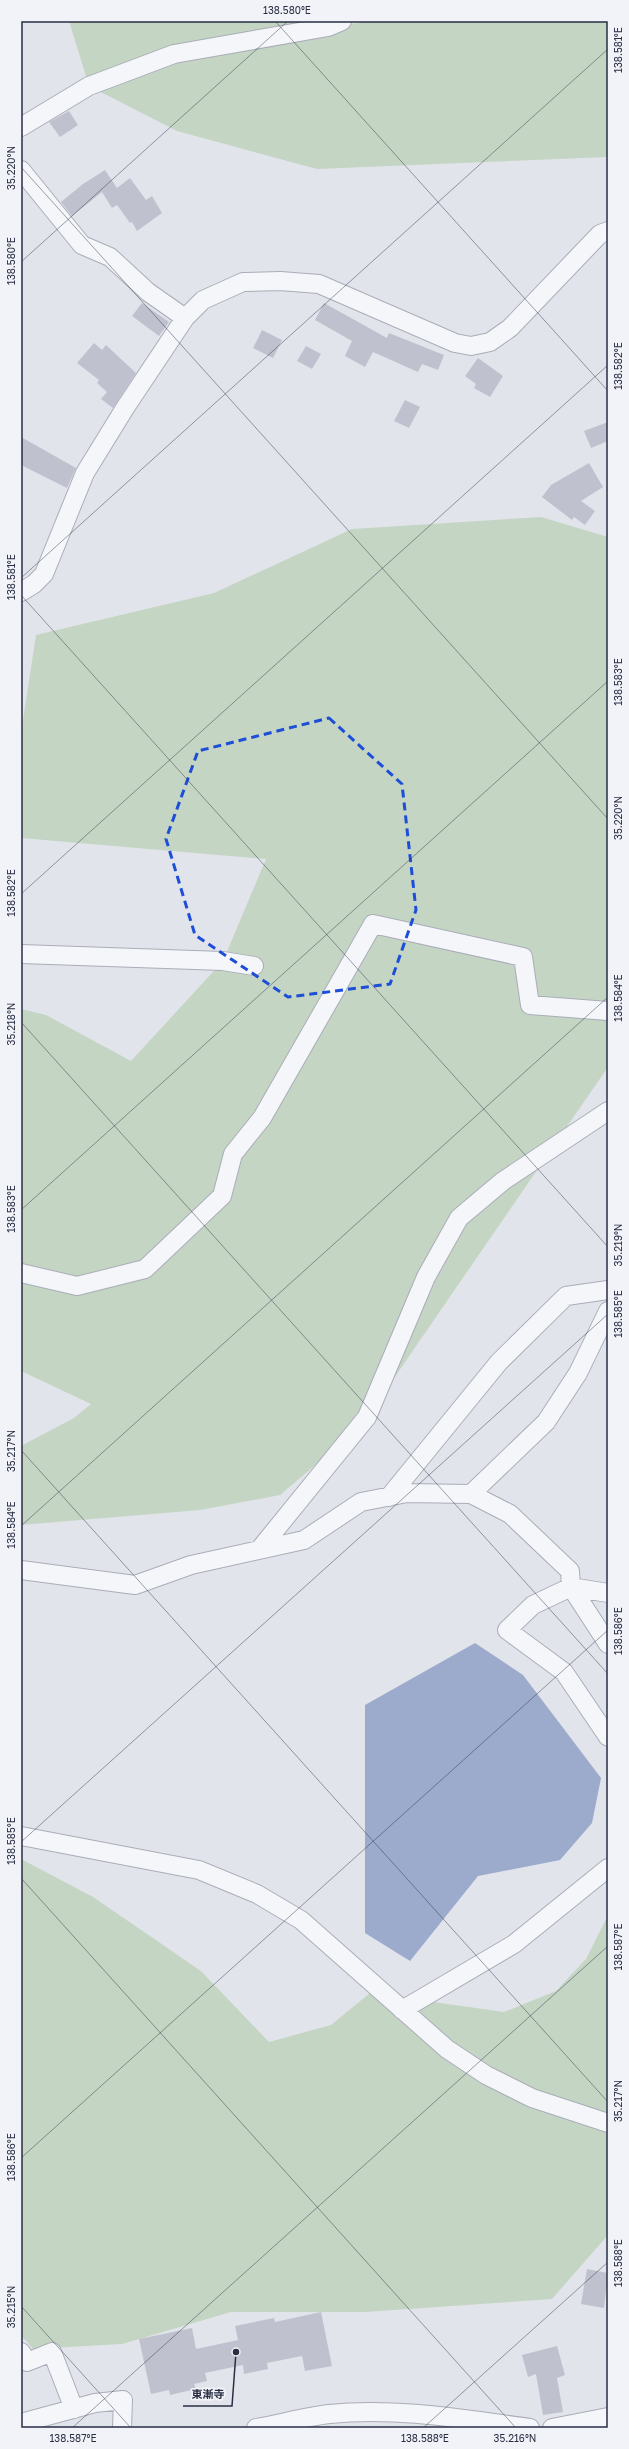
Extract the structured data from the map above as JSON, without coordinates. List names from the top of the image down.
{
  "places": ["東漸寺"],
  "coordinates": [
    "138.580°E",
    "138.581°E",
    "35.220°N",
    "138.582°E",
    "138.583°E",
    "138.584°E",
    "35.218°N",
    "35.219°N",
    "138.585°E",
    "35.217°N",
    "138.586°E",
    "138.587°E",
    "138.588°E",
    "35.215°N",
    "35.216°N"
  ]
}
